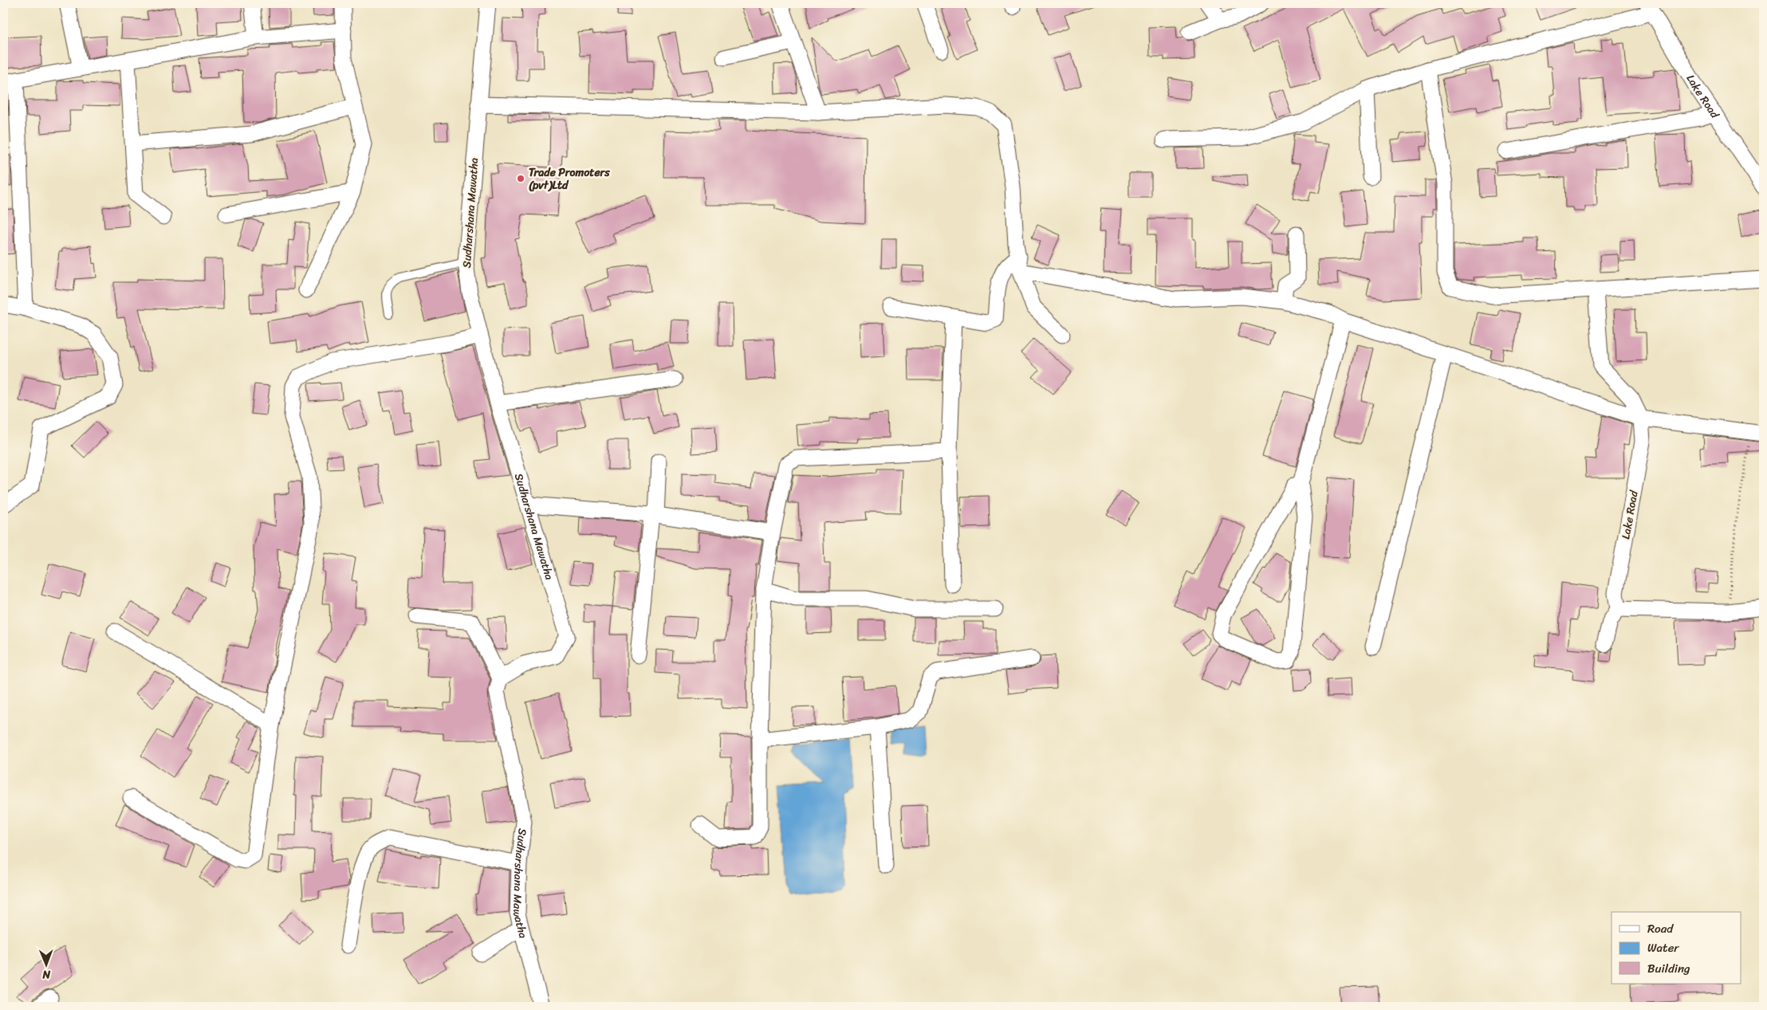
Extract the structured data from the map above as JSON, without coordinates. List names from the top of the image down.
{
  "streets": {
    "street": ["Lake Road", "Sudharshana Mawatha"]
  },
  "places": ["Trade Promoters (pvt)Ltd"],
  "legend": ["Road", "Water", "Building"],
  "north": "bottom"
}
